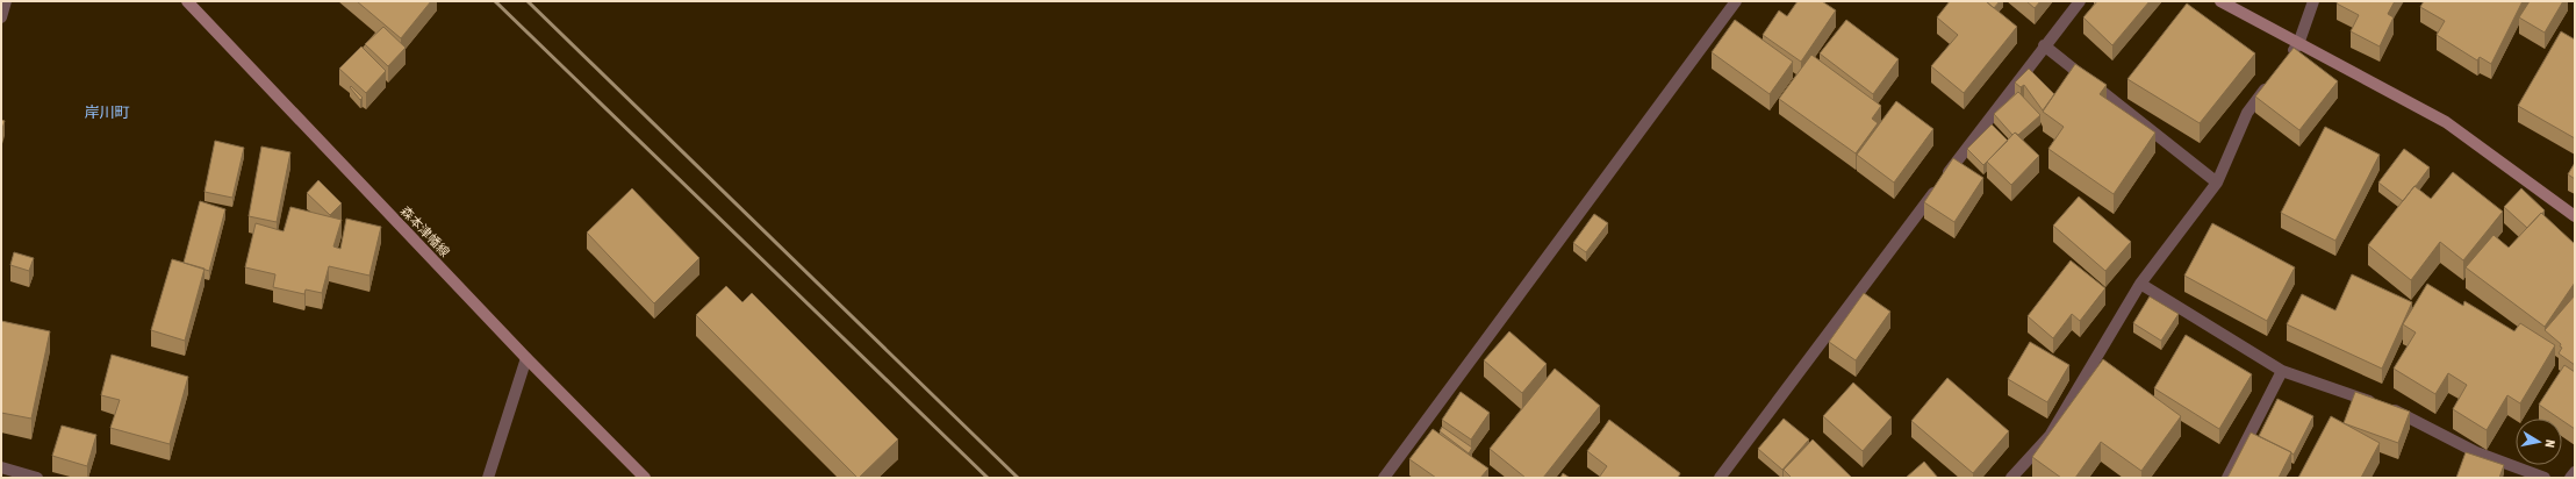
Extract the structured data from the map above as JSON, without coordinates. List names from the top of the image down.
{
  "streets": {
    "main road": ["森本津幡線"]
  },
  "districts": ["岸川町"],
  "north": "right"
}
